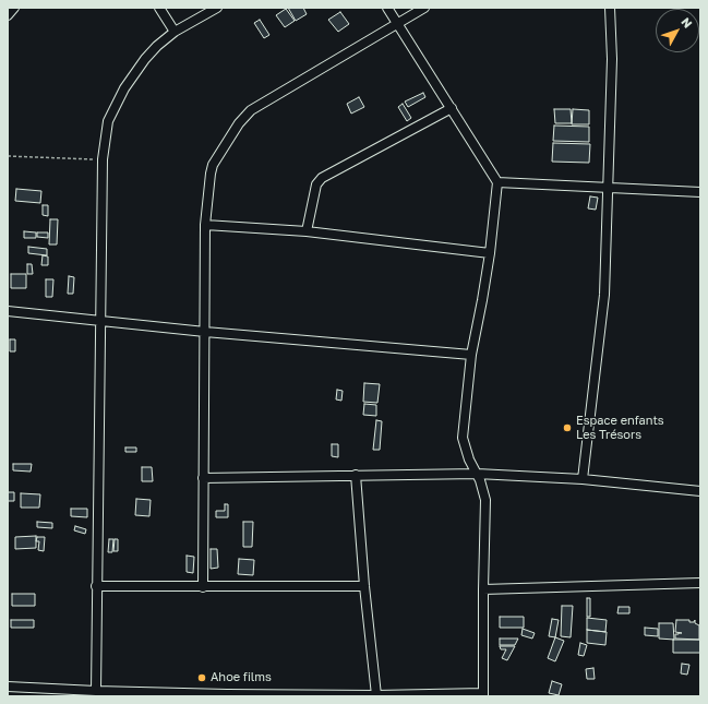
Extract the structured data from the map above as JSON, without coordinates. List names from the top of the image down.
{
  "places": ["Espace enfants Les Trésors", "Ahoe films"],
  "north": "top right"
}
